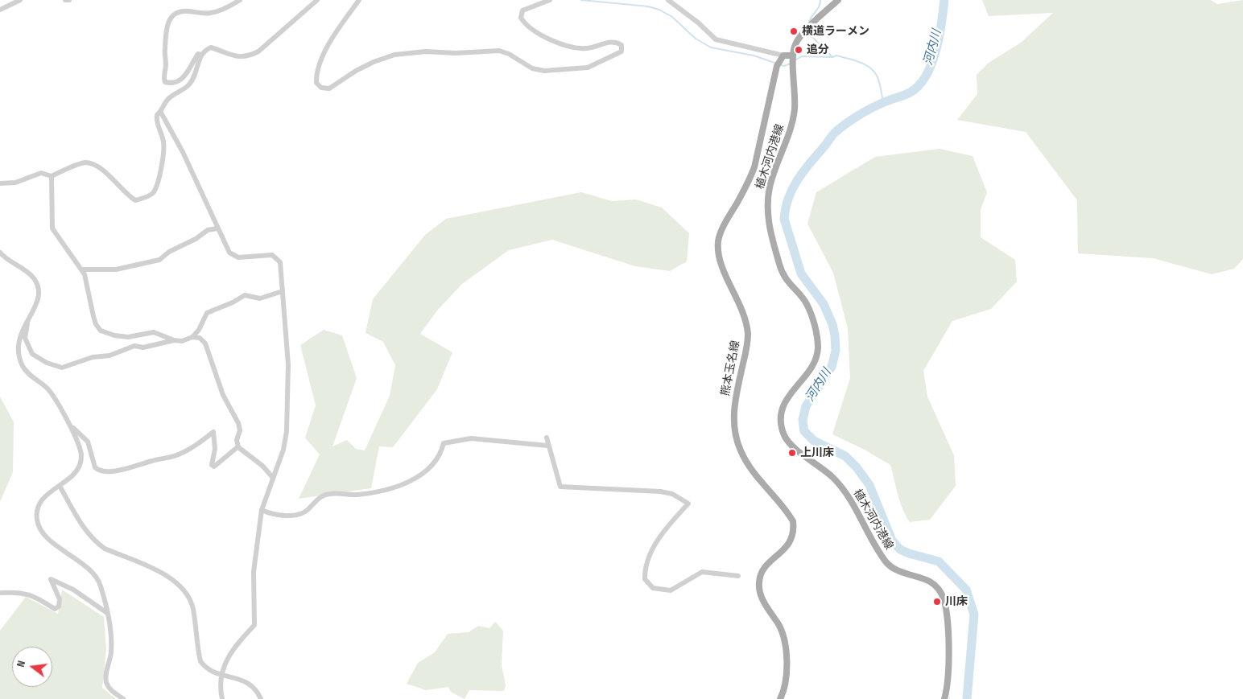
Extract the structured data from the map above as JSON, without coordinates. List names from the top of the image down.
{
  "streets": {
    "main road": ["植木河内港線", "熊本玉名線"]
  },
  "water": ["河内川"],
  "places": [
    "横道ラーメン",
    "追分",
    "上川床",
    "川床"
  ],
  "north": "left"
}
